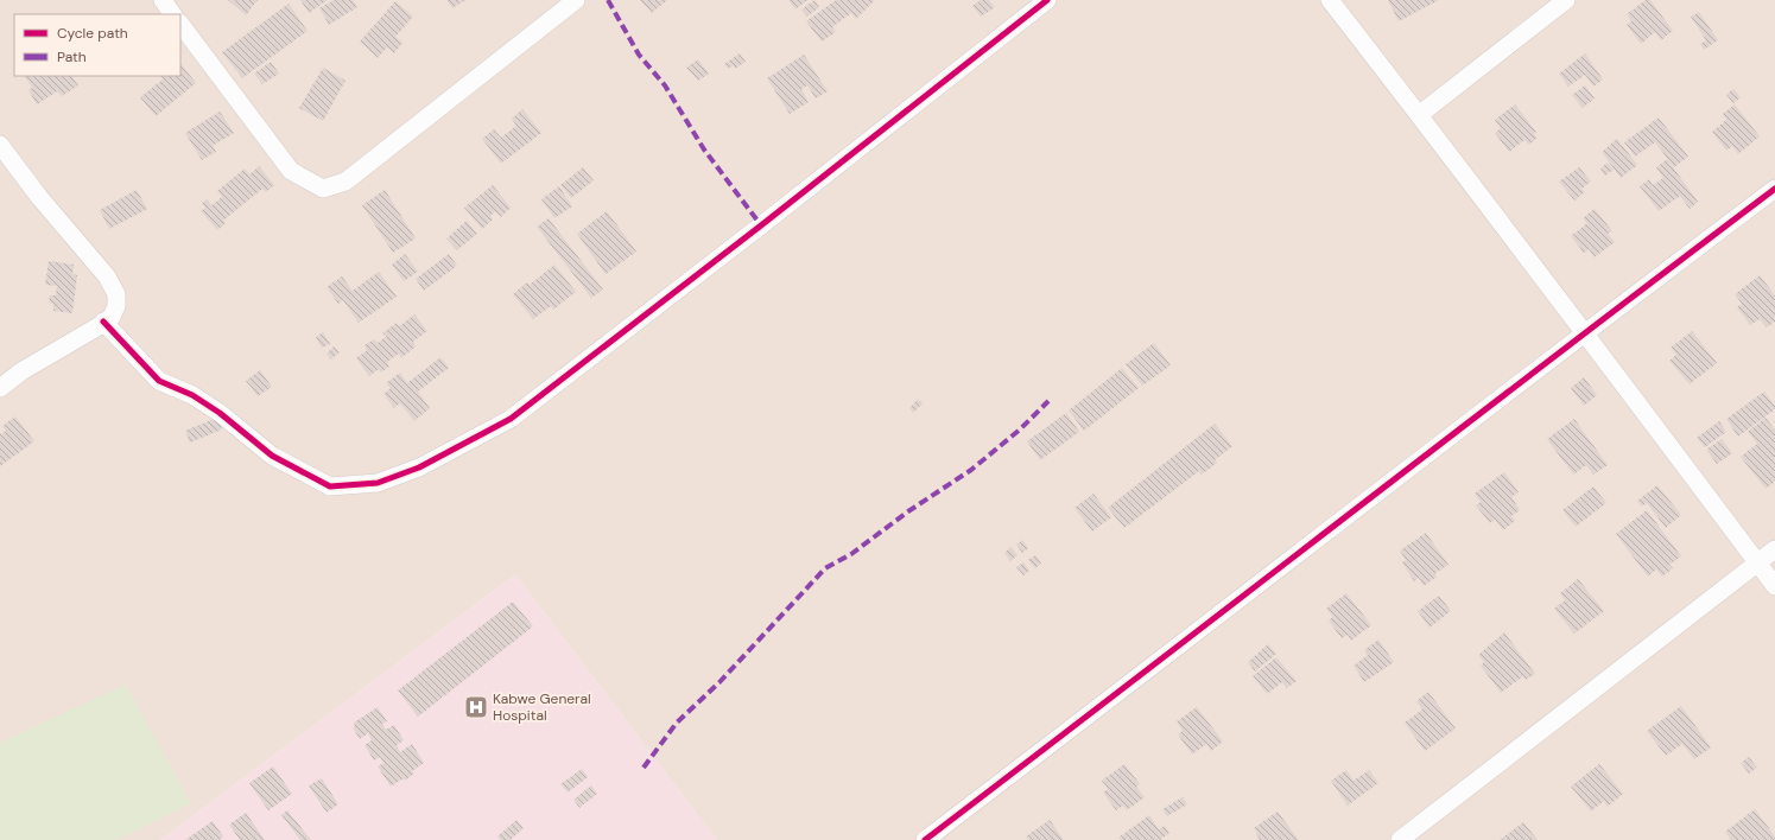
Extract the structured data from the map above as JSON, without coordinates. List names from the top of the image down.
{
  "places": {
    "hospital": ["Kabwe General Hospital"]
  },
  "legend": ["Cycle path", "Path"]
}
